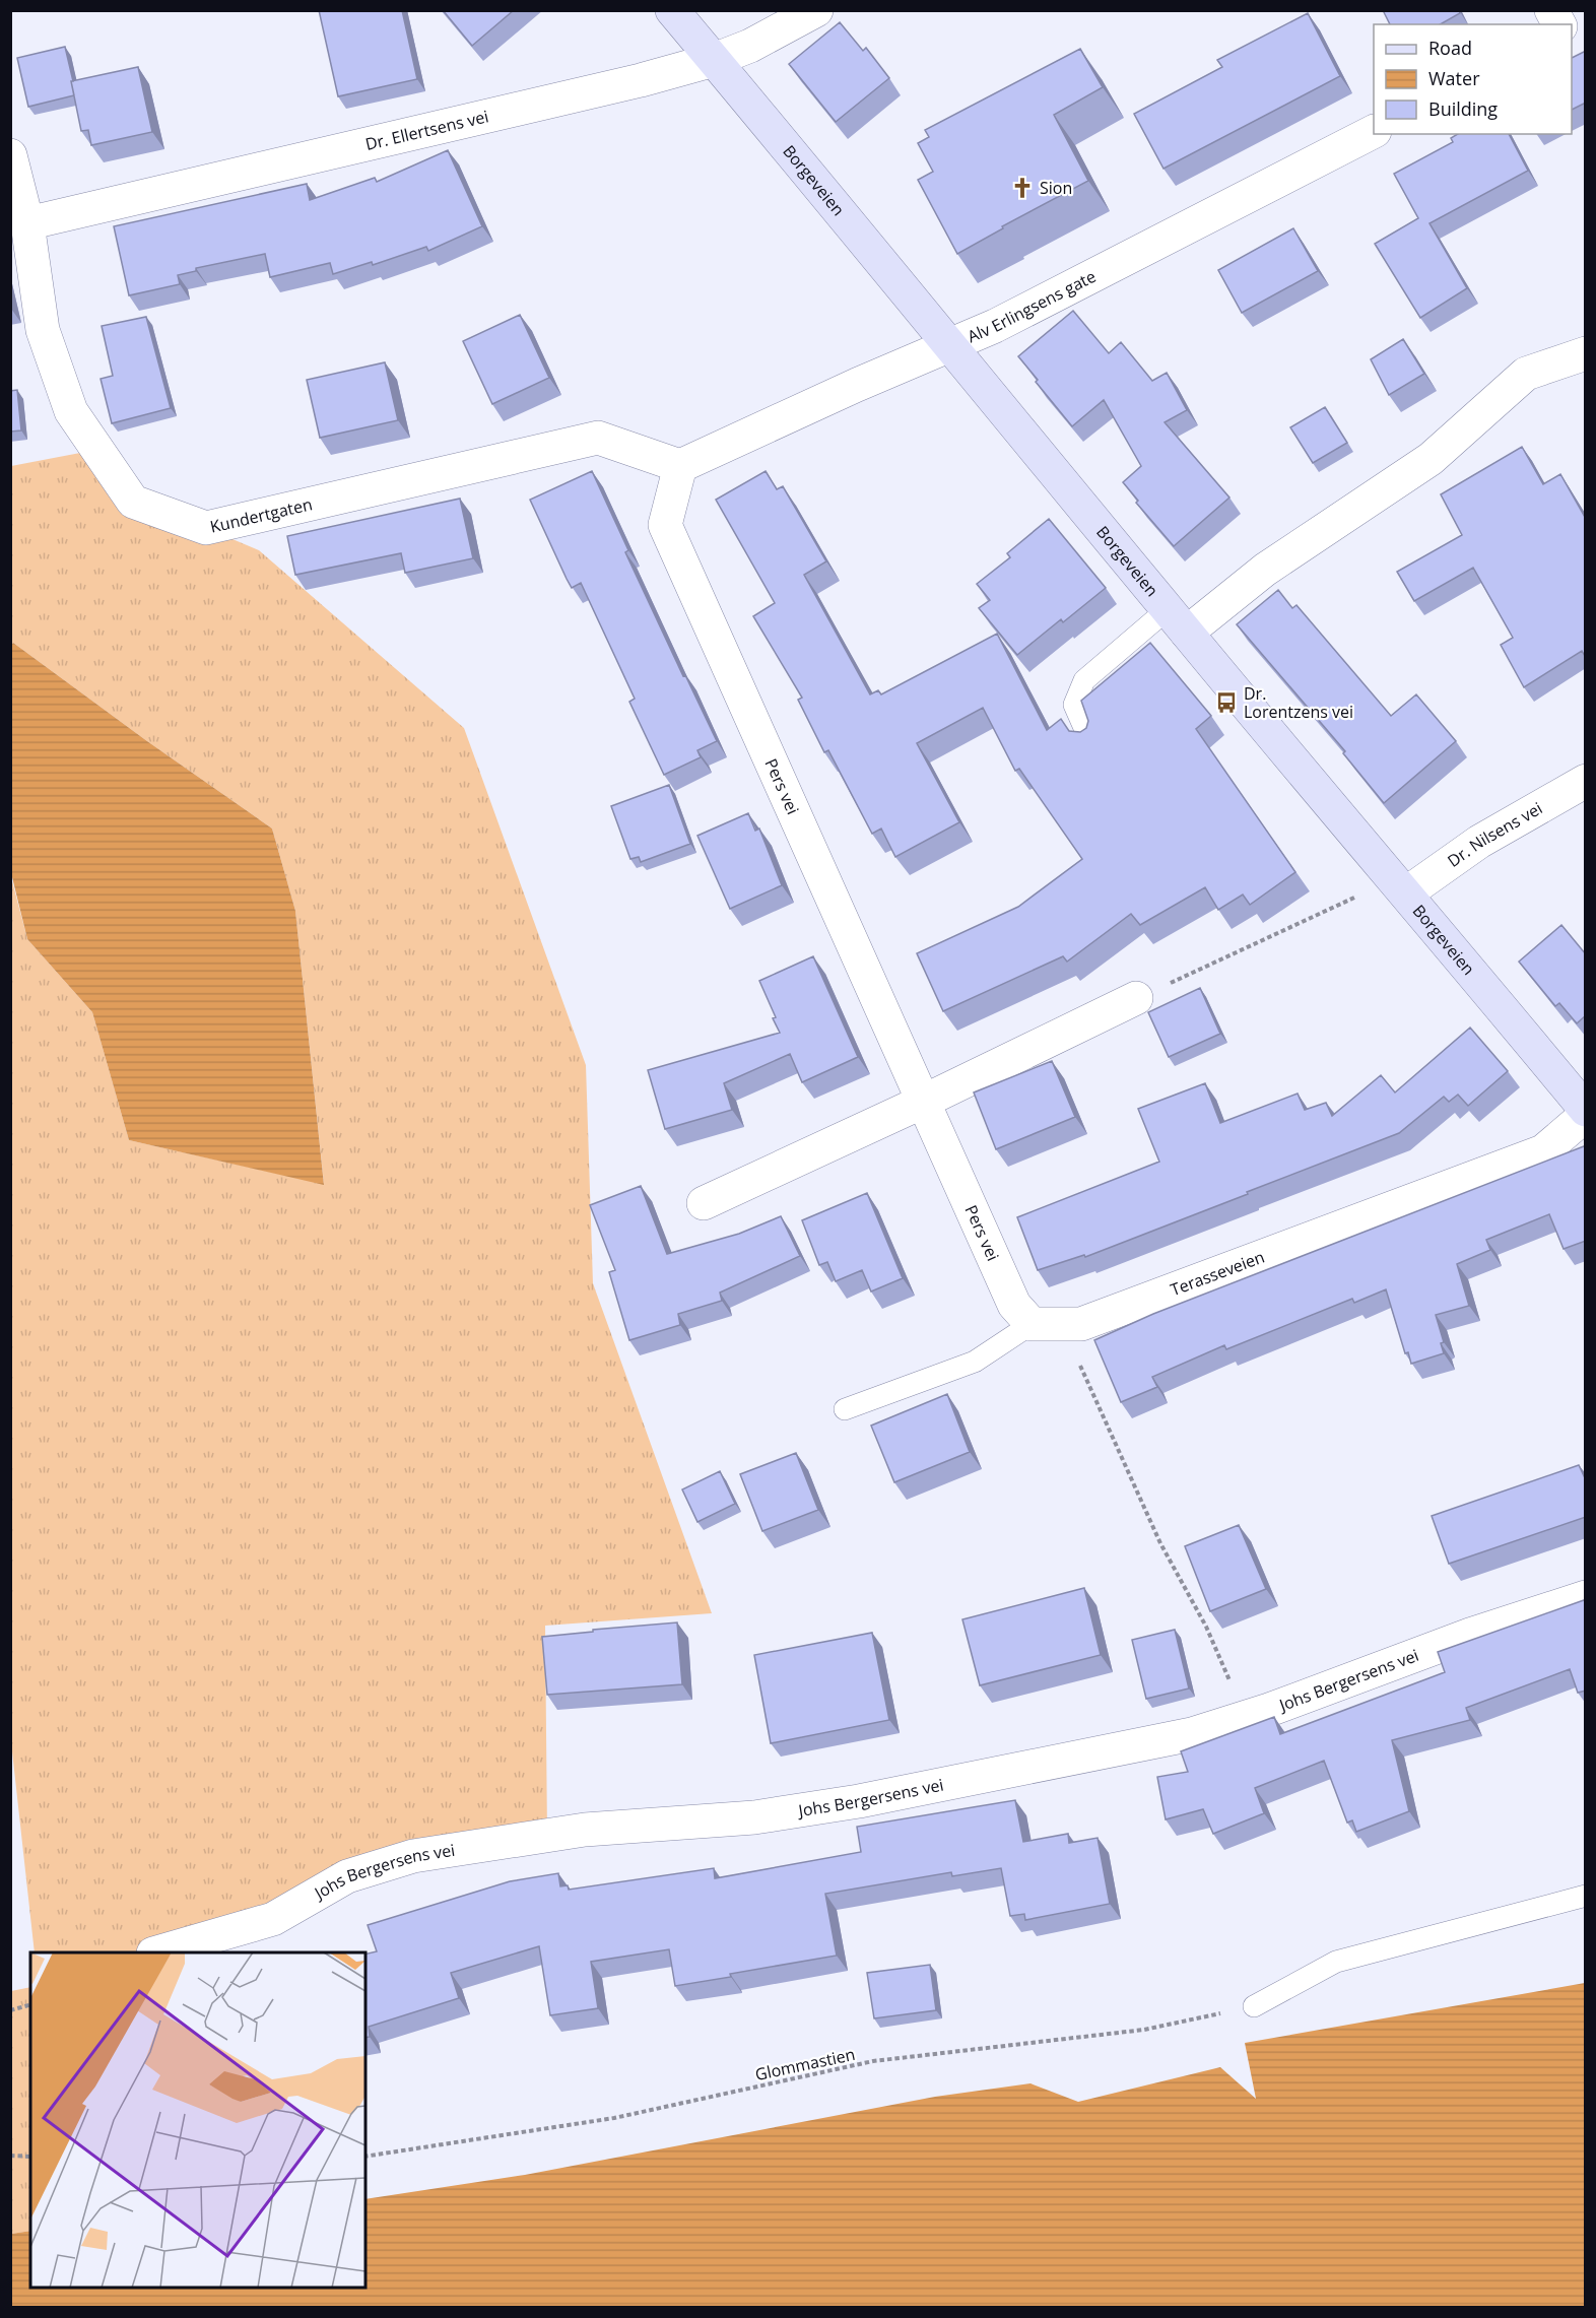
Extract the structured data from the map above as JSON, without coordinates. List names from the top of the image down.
{
  "streets": {
    "main road": ["Borgeveien"],
    "street": [
      "Dr. Ellertsens vei",
      "Alv Erlingsens gate",
      "Kundertgaten",
      "Pers vei",
      "Dr. Nilsens vei",
      "Terasseveien",
      "Johs Bergersens vei"
    ],
    "path": ["Glommastien"]
  },
  "crossings": [
    ["Dr. Ellertsens vei", "Borgeveien"],
    ["Dr. Ellertsens vei", "Kundertgaten"],
    ["Borgeveien", "Alv Erlingsens gate"],
    ["Borgeveien", "Dr. Nilsens vei"],
    ["Alv Erlingsens gate", "Kundertgaten"],
    ["Alv Erlingsens gate", "Pers vei"],
    ["Kundertgaten", "Pers vei"],
    ["Pers vei", "Terasseveien"]
  ],
  "places": {
    "church": ["Sion"],
    "bus stop": ["Dr. Lorentzens vei"]
  },
  "legend": ["Road", "Water", "Building"]
}
